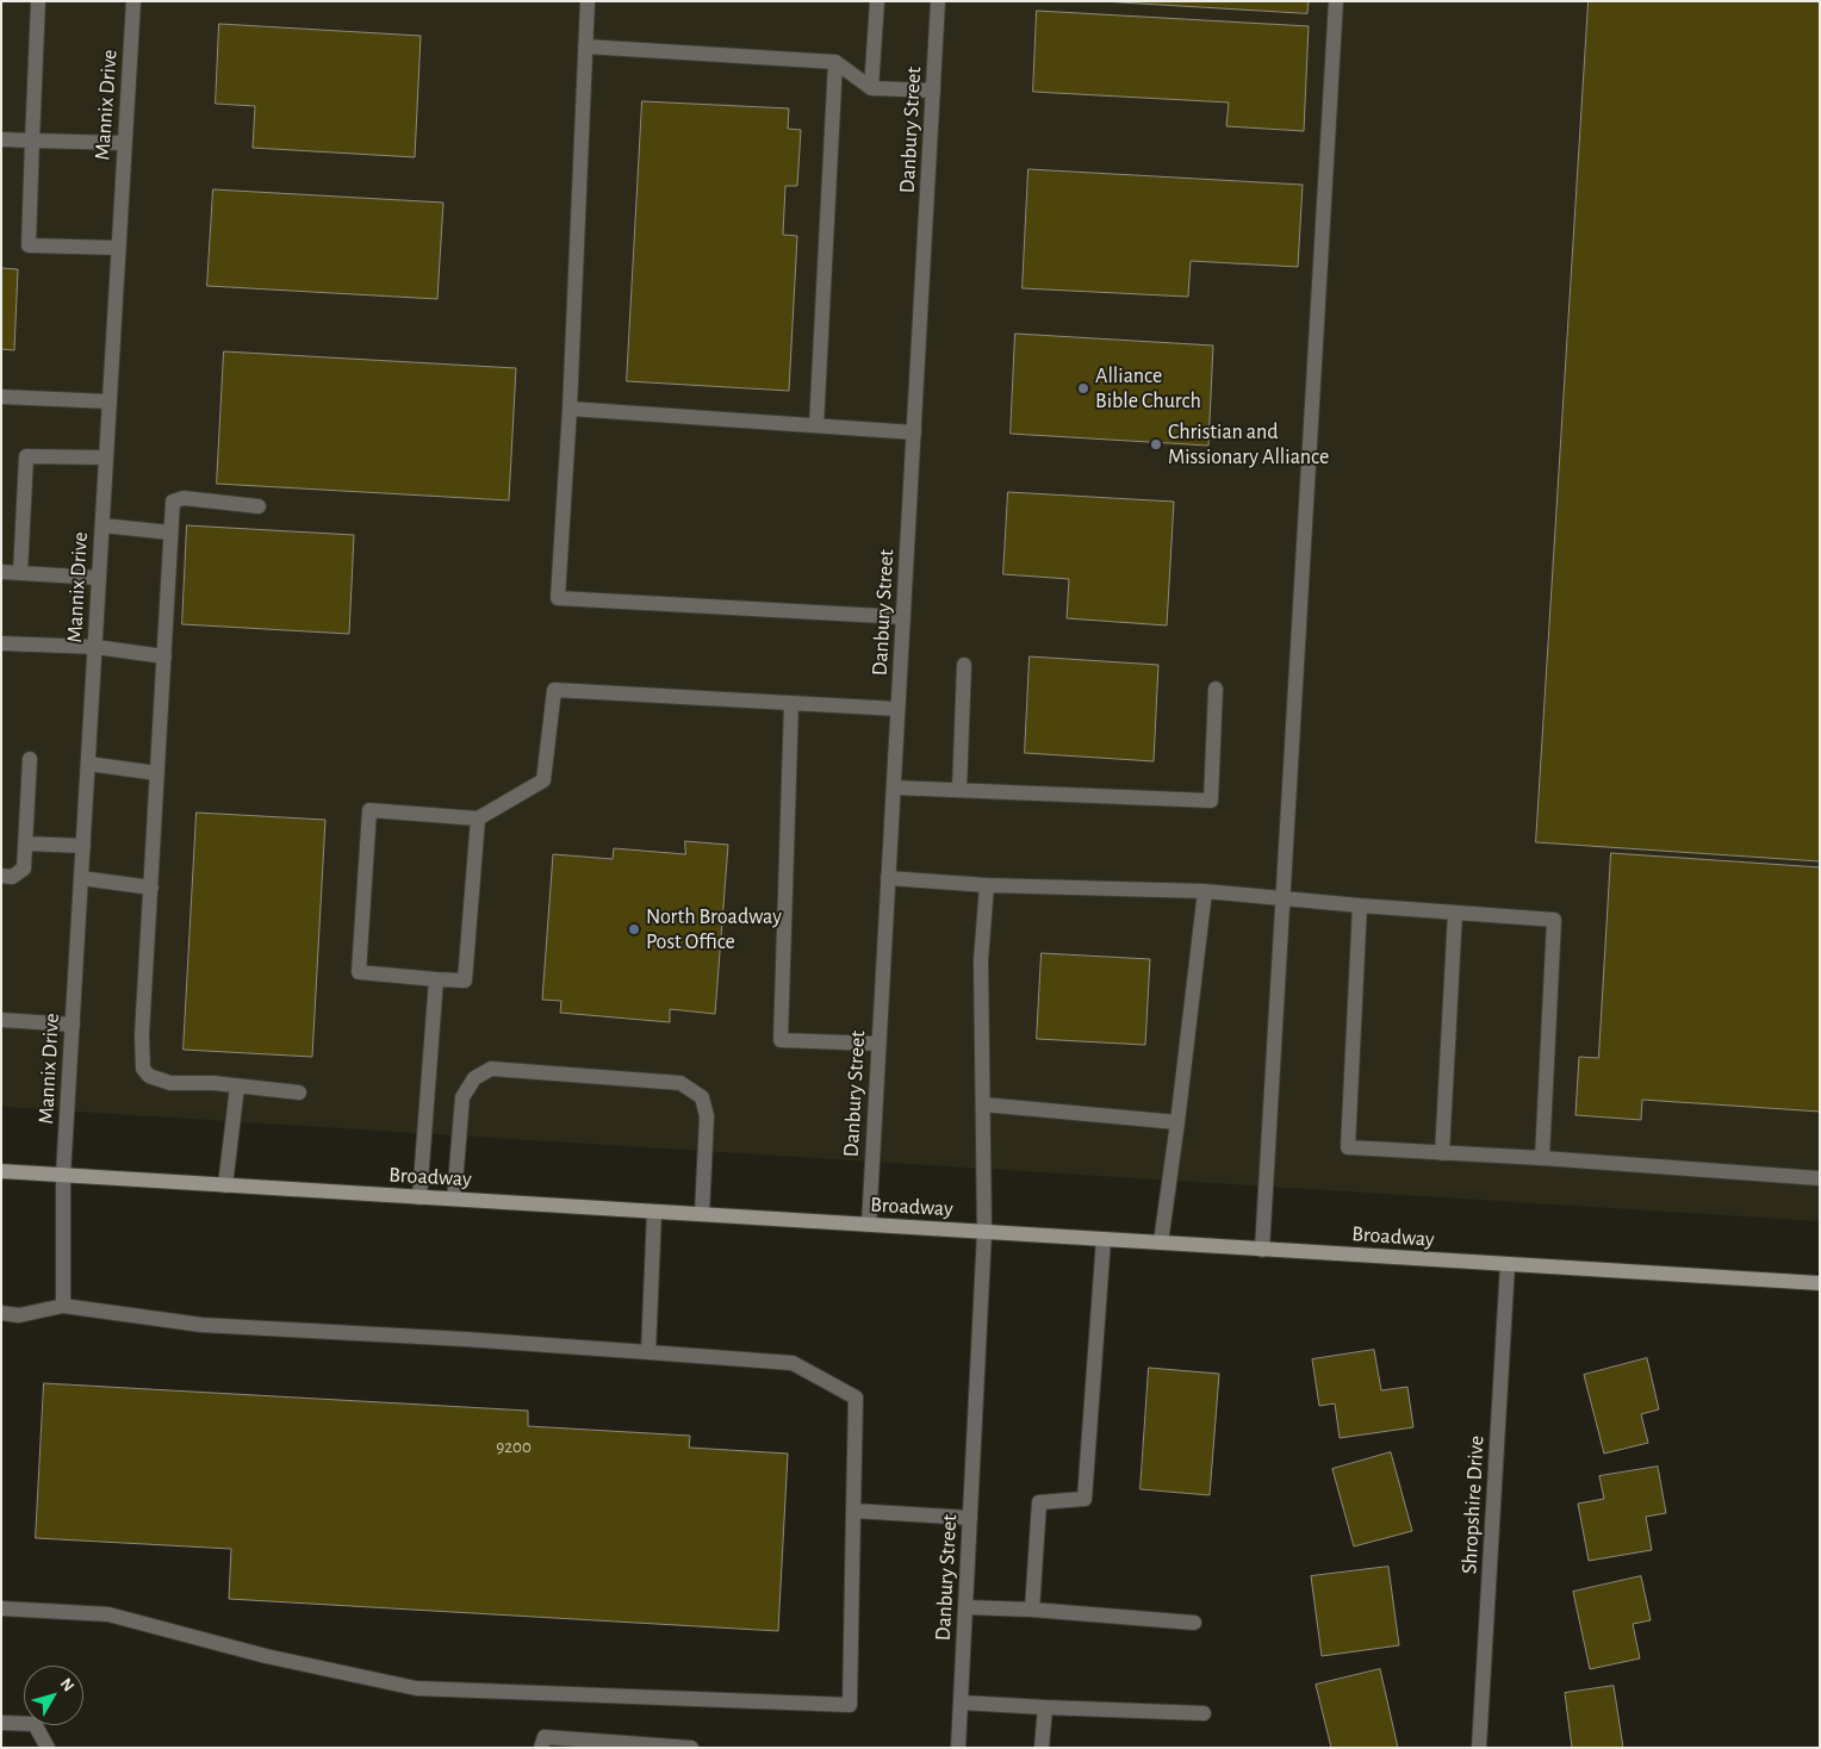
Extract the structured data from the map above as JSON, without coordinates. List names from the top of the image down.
{
  "streets": {
    "main road": ["Broadway"],
    "street": ["Mannix Drive", "Danbury Street", "Shropshire Drive"]
  },
  "crossings": [
    ["Mannix Drive", "Broadway"],
    ["Danbury Street", "Broadway"],
    ["Broadway", "Shropshire Drive"]
  ],
  "places": ["Alliance Bible Church", "Christian and Missionary Alliance", "North Broadway Post Office"],
  "house_numbers": ["9200"],
  "north": "top right"
}
